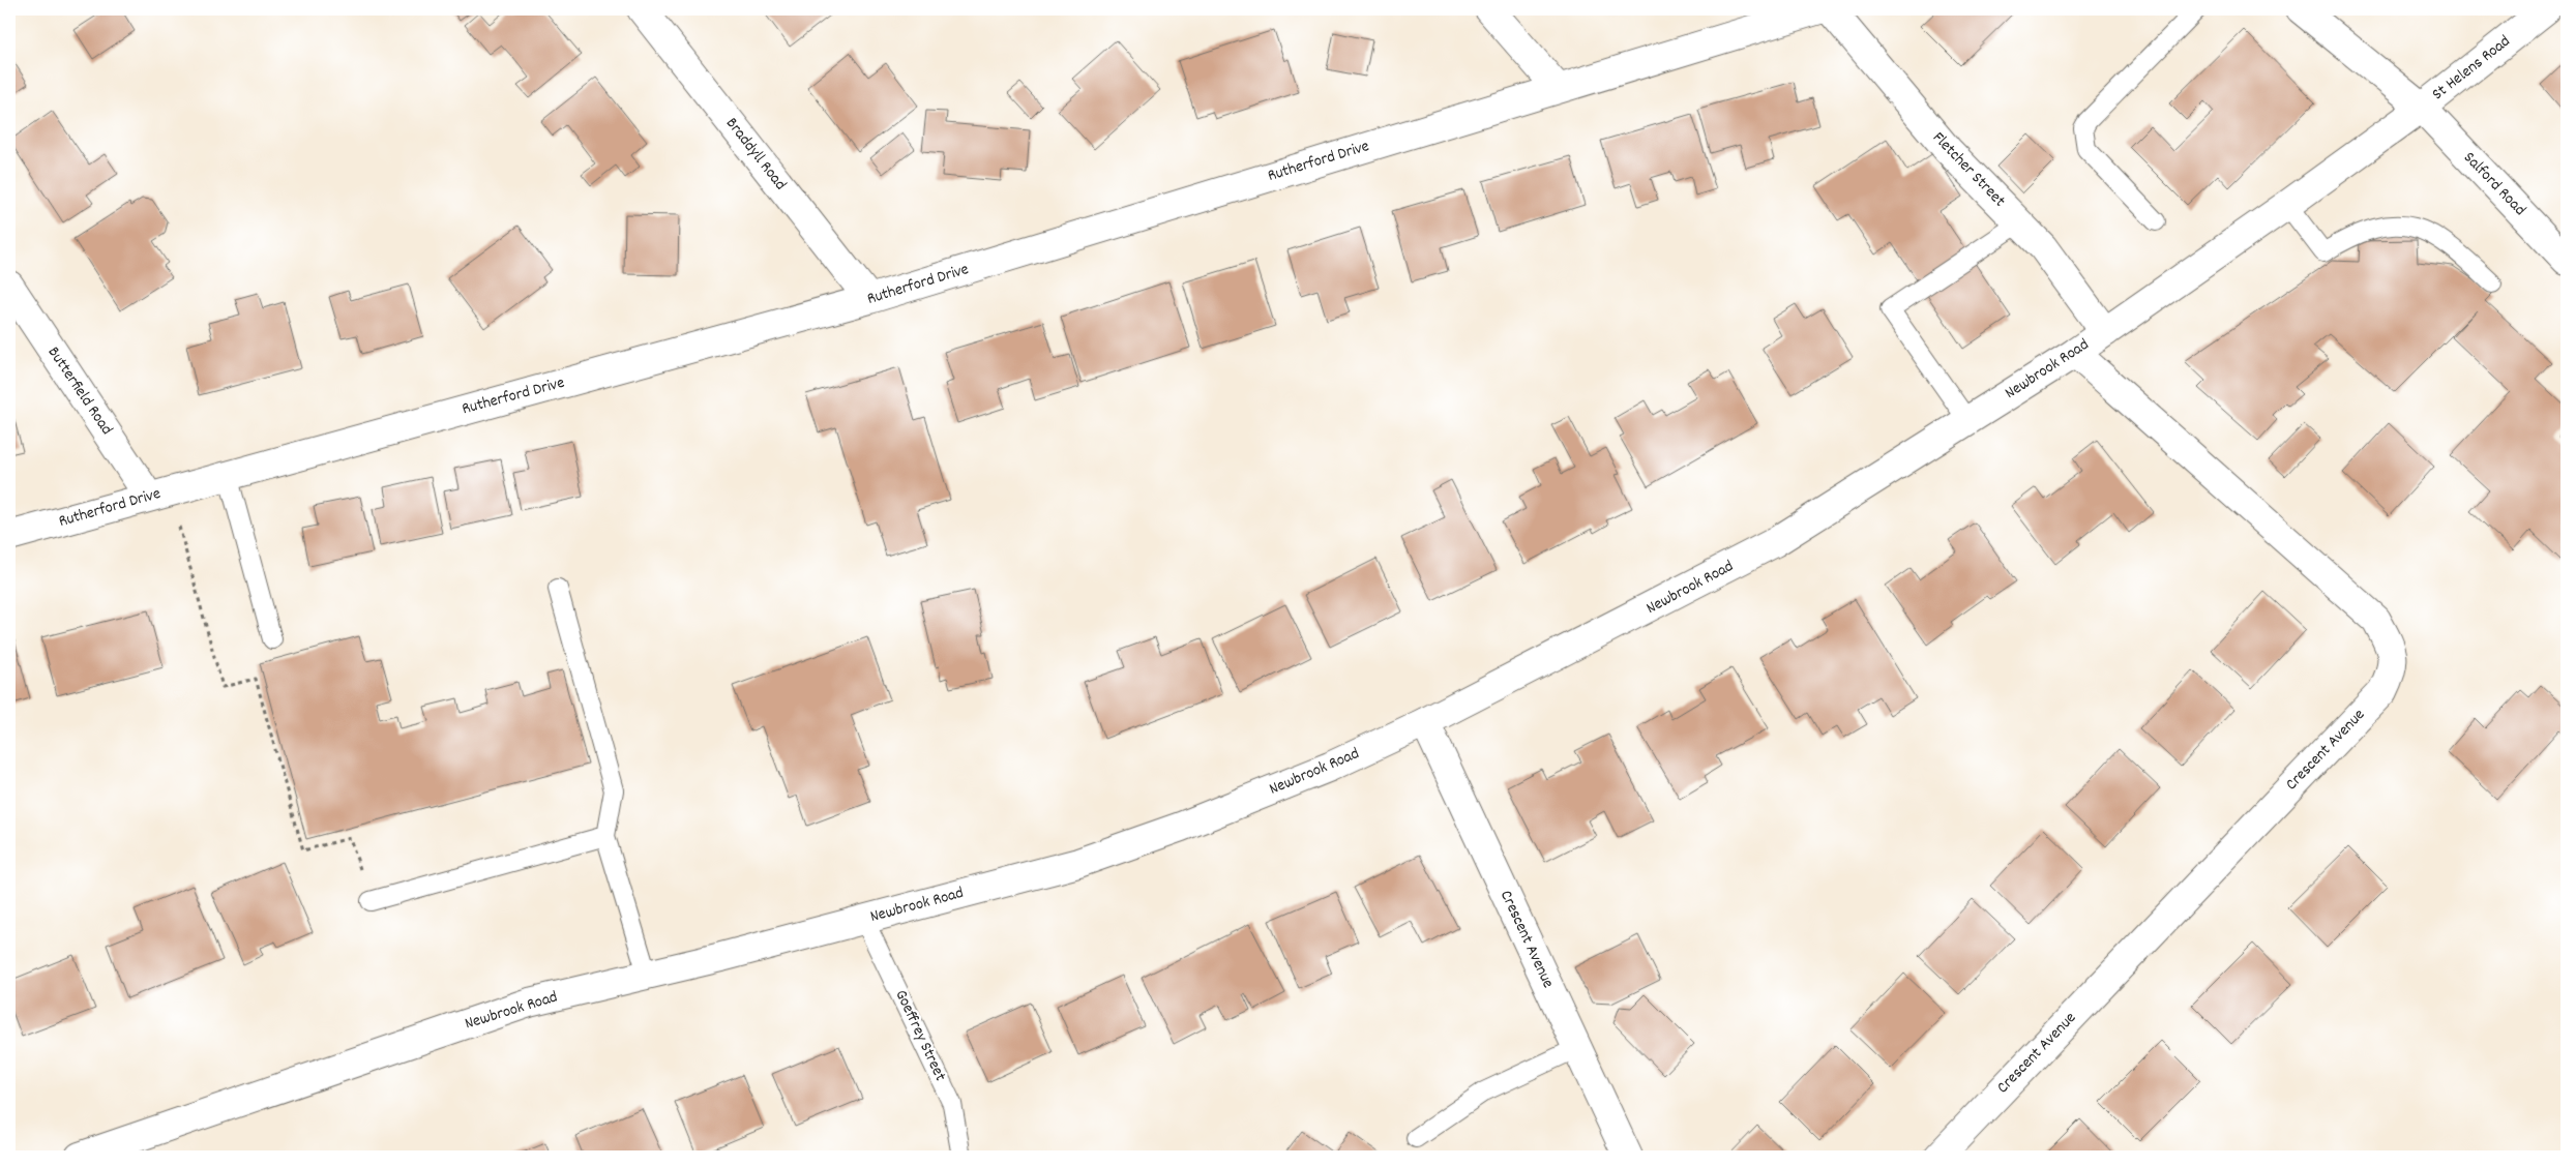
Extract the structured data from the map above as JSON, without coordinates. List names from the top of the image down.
{
  "streets": {
    "main road": [
      "St Helens Road",
      "Braddyll Road",
      "Rutherford Drive",
      "Fletcher Street",
      "Salford Road",
      "Newbrook Road",
      "Butterfield Road",
      "Crescent Avenue"
    ],
    "lane": ["Goeffrey Street"]
  },
  "crossings": [
    ["St Helens Road", "Salford Road"],
    ["St Helens Road", "Newbrook Road"],
    ["Braddyll Road", "Rutherford Drive"],
    ["Rutherford Drive", "Butterfield Road"],
    ["Fletcher Street", "Newbrook Road"],
    ["Salford Road", "Newbrook Road"],
    ["Newbrook Road", "Crescent Avenue"],
    ["Newbrook Road", "Goeffrey Street"]
  ]
}
